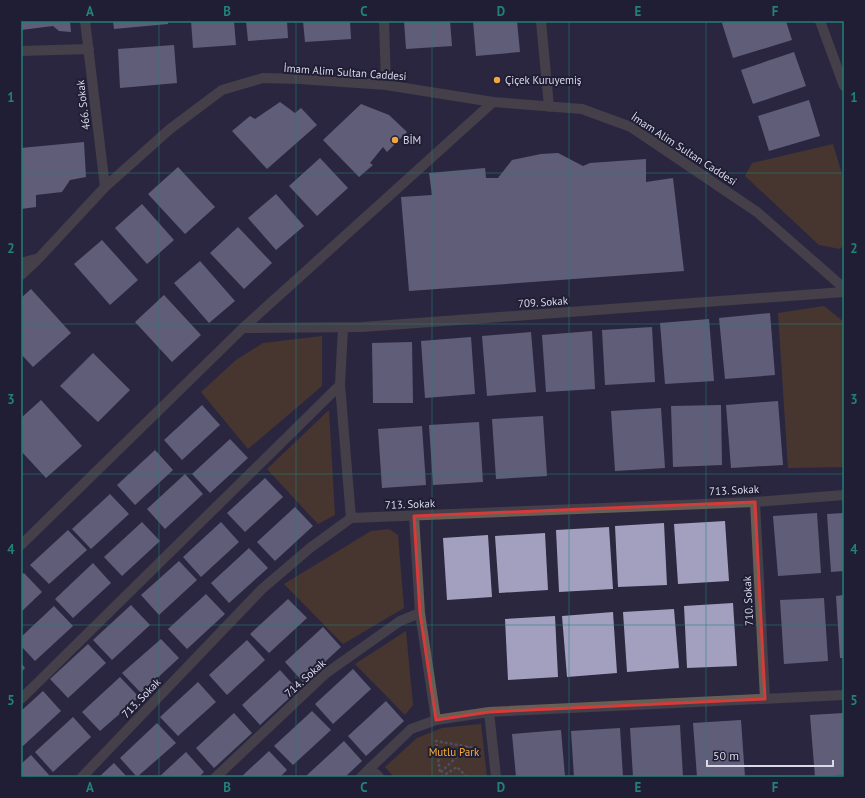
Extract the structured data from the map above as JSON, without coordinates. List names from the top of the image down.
{
  "streets": {
    "street": [
      "İmam Alim Sultan Caddesi",
      "466. Sokak",
      "709. Sokak",
      "713. Sokak",
      "710. Sokak",
      "714. Sokak"
    ]
  },
  "crossings": [
    ["İmam Alim Sultan Caddesi", "466. Sokak"],
    ["713. Sokak", "710. Sokak"]
  ],
  "parks": ["Mutlu Park"],
  "places": ["Çiçek Kuruyemiş", "BİM"],
  "scale_bar": "50 m",
  "grid": {
    "columns": [
      "A",
      "B",
      "C",
      "D",
      "E",
      "F"
    ],
    "rows": [
      "1",
      "2",
      "3",
      "4",
      "5"
    ]
  }
}
